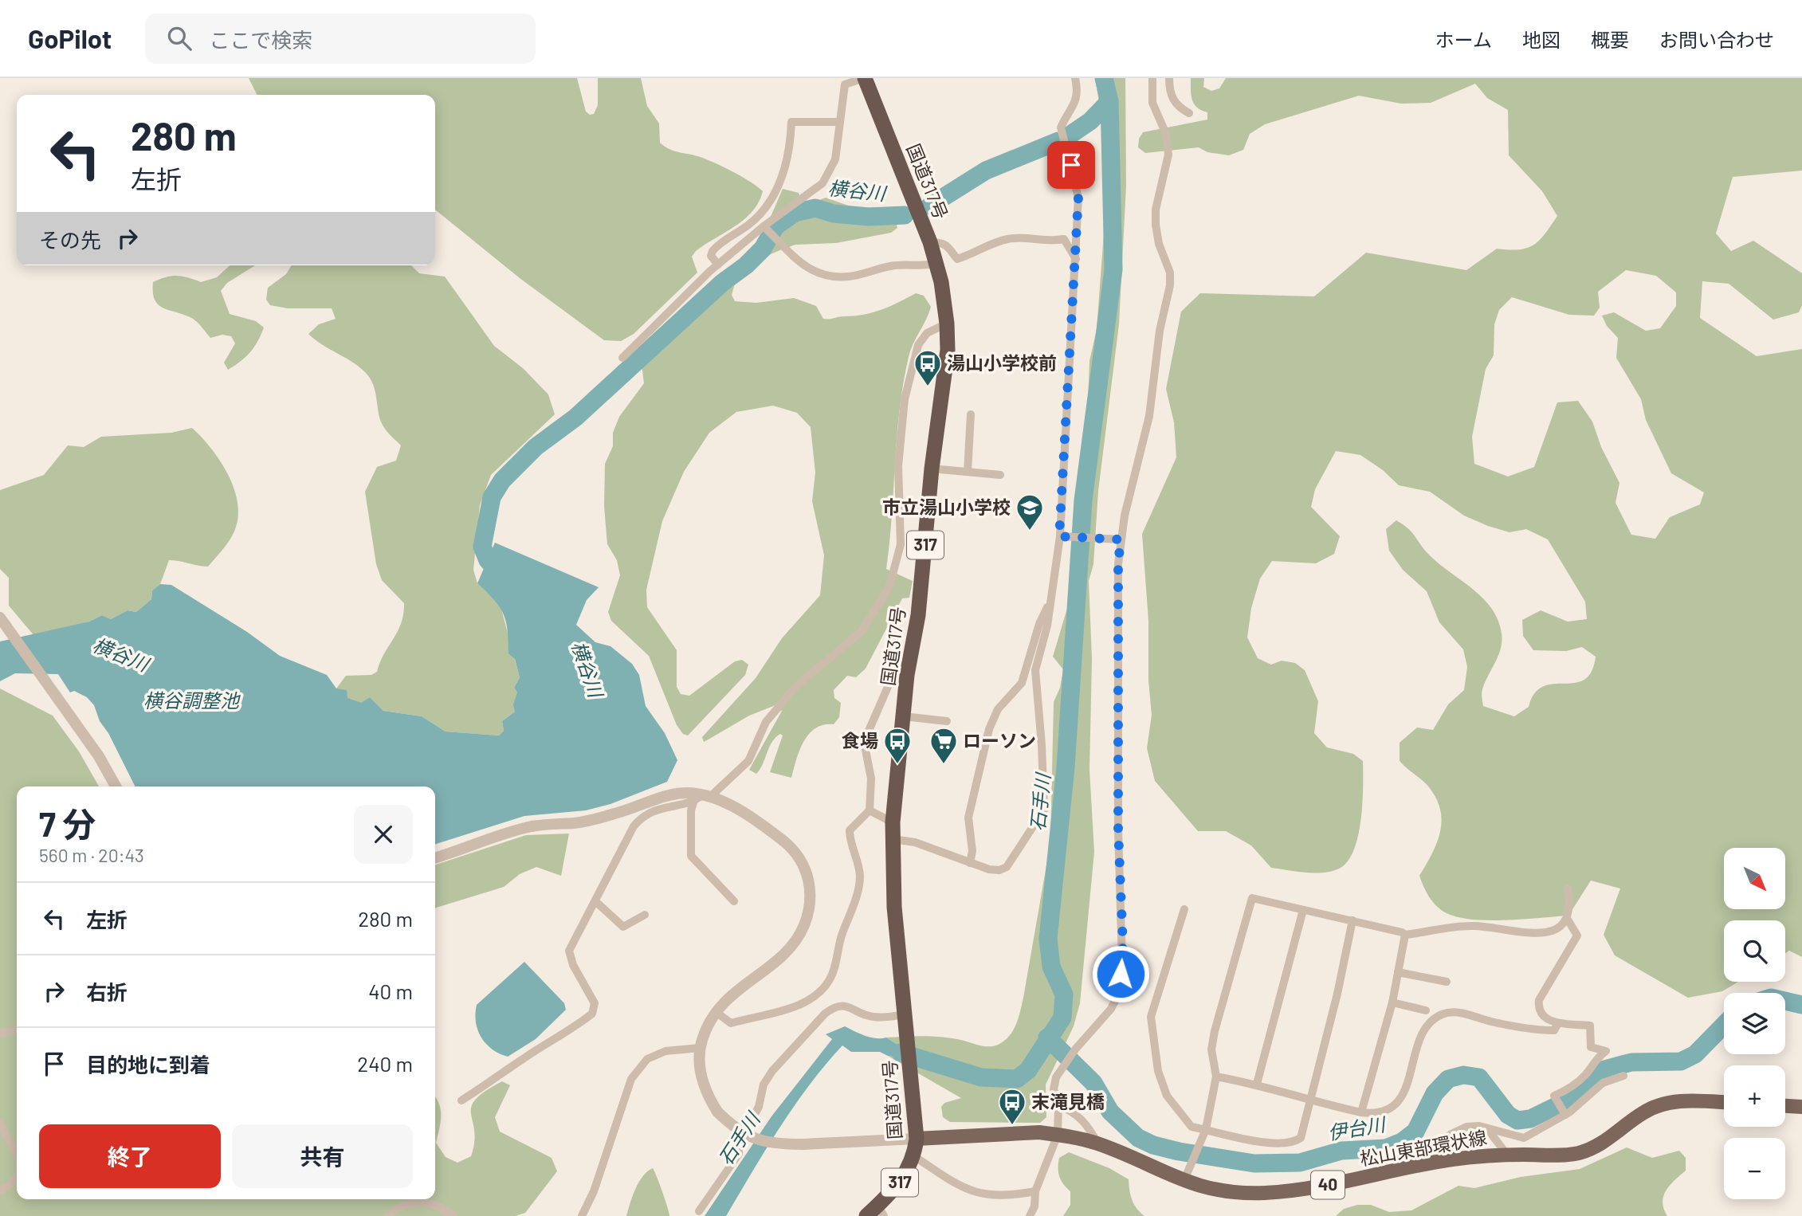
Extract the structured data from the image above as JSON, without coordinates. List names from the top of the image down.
{
  "streets": {
    "highway": ["国道317号", "317"],
    "main road": ["松山東部環状線", "40"]
  },
  "crossings": [
    ["国道317号", "松山東部環状線"]
  ],
  "water": [
    "横谷川",
    "横谷調整池",
    "石手川",
    "伊台川"
  ],
  "places": {
    "bus stop": ["湯山小学校前", "食場", "末滝見橋"],
    "school or university": ["市立湯山小学校"],
    "supermarket": ["ローソン"]
  },
  "north": "bottom right",
  "page": {
    "header": "GoPilot",
    "search": "ここで検索",
    "nav": [
      "ホーム",
      "地図",
      "概要",
      "お問い合わせ"
    ],
    "turn": ["280 m", "左折"],
    "then": "その先",
    "heading": ["7 分", "560 m · 20:43"],
    "map_buttons": ["+", "−"],
    "list": [
      {
        "name": "左折",
        "value": "280 m"
      },
      {
        "name": "右折",
        "value": "40 m"
      },
      {
        "name": "目的地に到着",
        "value": "240 m"
      }
    ],
    "buttons": ["終了", "共有"]
  }
}
